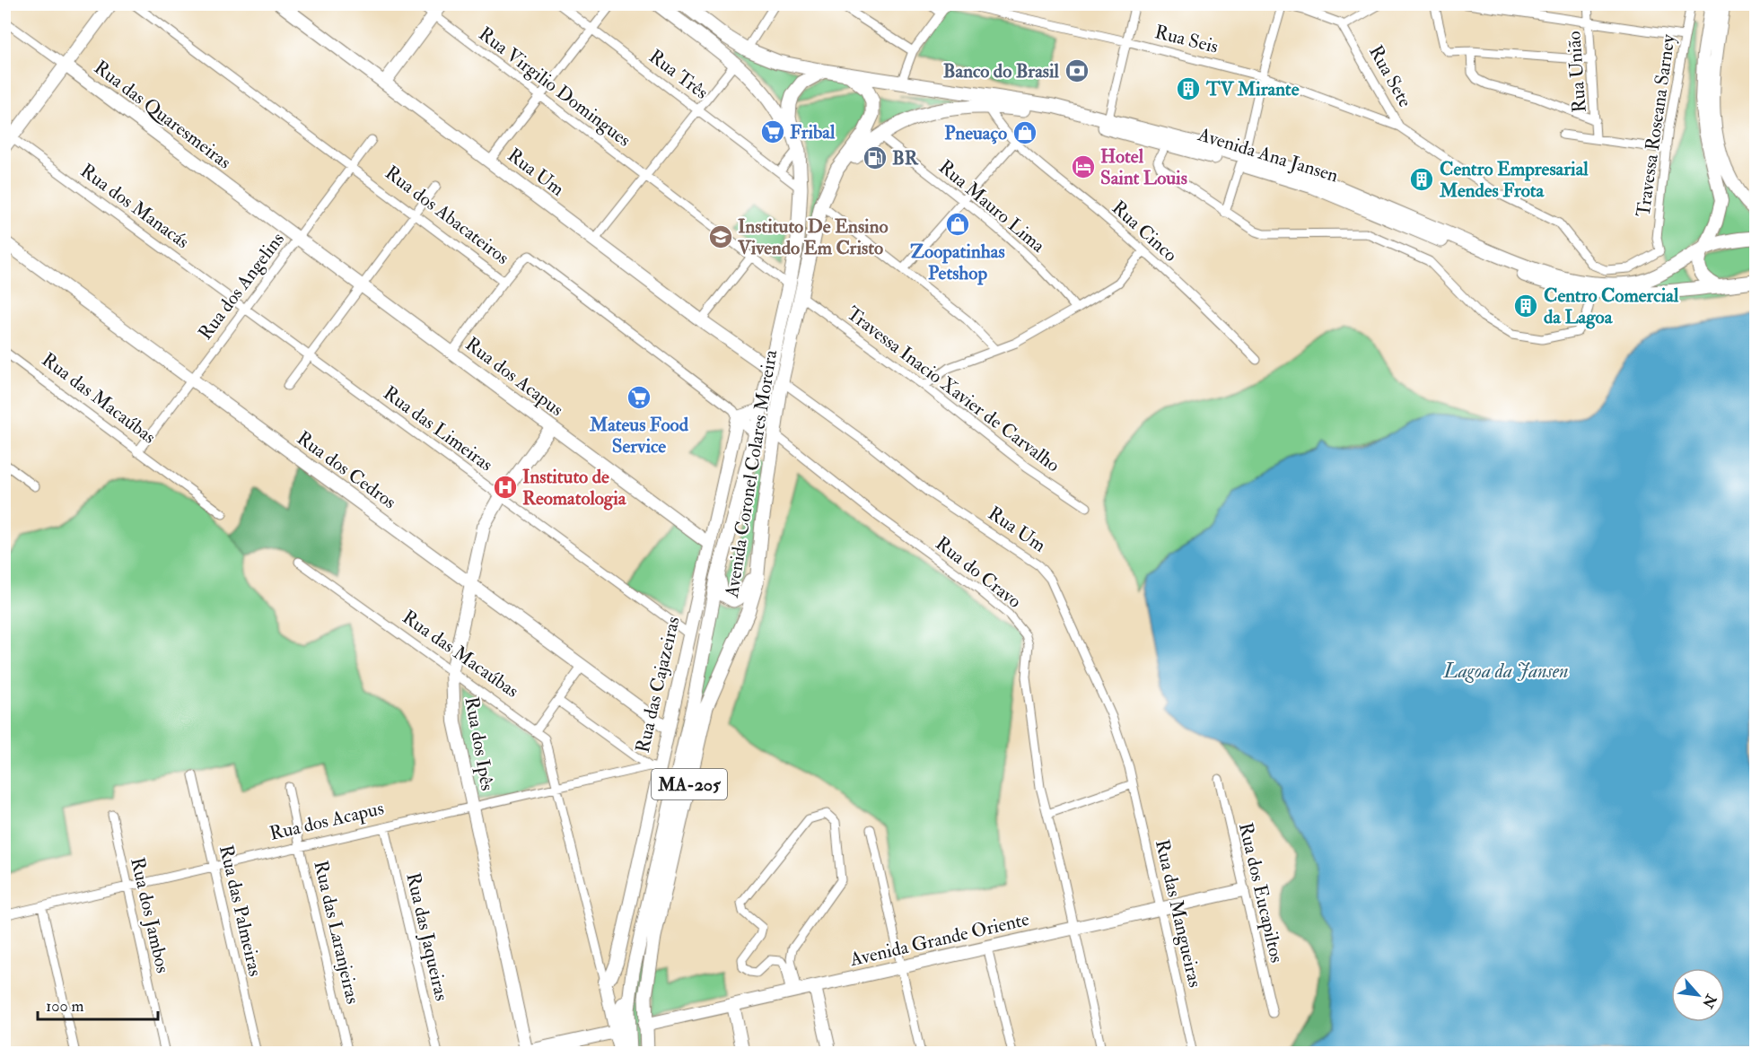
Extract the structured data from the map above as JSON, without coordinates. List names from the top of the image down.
{
  "streets": {
    "main road": ["Avenida Ana Jansen", "Avenida Coronel Colares Moreira", "MA-205"],
    "street": [
      "Rua Seis",
      "Rua União",
      "Rua Três",
      "Rua Sete",
      "Rua Virgilio Domingues",
      "Rua das Quaresmeiras",
      "Travessa Roseana Sarney",
      "Rua Um",
      "Rua dos Manacás",
      "Rua Mauro Lima",
      "Rua dos Abacateiros",
      "Rua Cinco",
      "Rua dos Angelins",
      "Rua dos Acapus",
      "Travessa Inacio Xavier de Carvalho",
      "Rua das Macaúbas",
      "Rua das Limeiras",
      "Rua dos Cedros",
      "Rua do Cravo",
      "Rua das Cajazeiras",
      "Rua dos Ipês",
      "Rua dos Eucapiltos",
      "Rua das Palmeiras",
      "Rua das Mangueiras",
      "Rua dos Jambos",
      "Rua das Laranjeiras",
      "Rua das Jaqueiras",
      "Avenida Grande Oriente"
    ]
  },
  "crossings": [
    ["Rua Seis", "Rua Sete"],
    ["Rua Três", "Avenida Coronel Colares Moreira"],
    ["Rua Sete", "Travessa Roseana Sarney"],
    ["Rua Virgilio Domingues", "Avenida Coronel Colares Moreira"],
    ["Rua das Quaresmeiras", "Rua dos Angelins"],
    ["Rua das Quaresmeiras", "Rua dos Acapus"],
    ["Avenida Ana Jansen", "Rua Mauro Lima"],
    ["Avenida Ana Jansen", "Rua Cinco"],
    ["Avenida Ana Jansen", "Avenida Coronel Colares Moreira"],
    ["Rua Um", "Avenida Coronel Colares Moreira"],
    ["Rua Um", "Rua das Mangueiras"],
    ["Rua dos Manacás", "Rua dos Angelins"],
    ["Rua dos Manacás", "Rua das Limeiras"],
    ["Rua dos Abacateiros", "Rua dos Angelins"],
    ["Rua dos Abacateiros", "Avenida Coronel Colares Moreira"],
    ["Rua dos Abacateiros", "Rua das Cajazeiras"],
    ["Rua dos Angelins", "Rua dos Acapus"],
    ["Rua dos Angelins", "Rua das Macaúbas"],
    ["Rua dos Angelins", "Rua das Limeiras"],
    ["Rua dos Angelins", "Rua dos Cedros"],
    ["Rua dos Acapus", "Rua das Cajazeiras"],
    ["Rua dos Acapus", "Rua dos Ipês"],
    ["Rua dos Acapus", "Rua das Palmeiras"],
    ["Rua dos Acapus", "Rua dos Jambos"],
    ["Rua dos Acapus", "Rua das Laranjeiras"],
    ["Rua dos Acapus", "Rua das Jaqueiras"],
    ["Travessa Inacio Xavier de Carvalho", "Avenida Coronel Colares Moreira"],
    ["Rua das Macaúbas", "Rua dos Ipês"],
    ["Rua das Limeiras", "Rua das Cajazeiras"],
    ["Rua das Limeiras", "Rua dos Ipês"],
    ["Rua dos Cedros", "Rua das Cajazeiras"],
    ["Rua dos Cedros", "Rua dos Ipês"],
    ["Avenida Coronel Colares Moreira", "Rua do Cravo"],
    ["Avenida Coronel Colares Moreira", "Avenida Grande Oriente"],
    ["Rua do Cravo", "Avenida Grande Oriente"],
    ["Rua dos Eucapiltos", "Avenida Grande Oriente"],
    ["Rua das Mangueiras", "Avenida Grande Oriente"]
  ],
  "water": ["Lagoa da Jansen"],
  "places": {
    "bank": ["Banco do Brasil"],
    "building": ["TV Mirante", "Centro Empresarial Mendes Frota", "Centro Comercial da Lagoa"],
    "supermarket": ["Fribal", "Mateus Food Service"],
    "shop": ["Pneuaço", "Zoopatinhas Petshop"],
    "fuel station": ["BR"],
    "hotel": ["Hotel Saint Louis"],
    "school or university": ["Instituto De Ensino Vivendo Em Cristo"],
    "hospital": ["Instituto de Reomatologia"]
  },
  "scale_bar": "100 m",
  "north": "bottom right"
}
